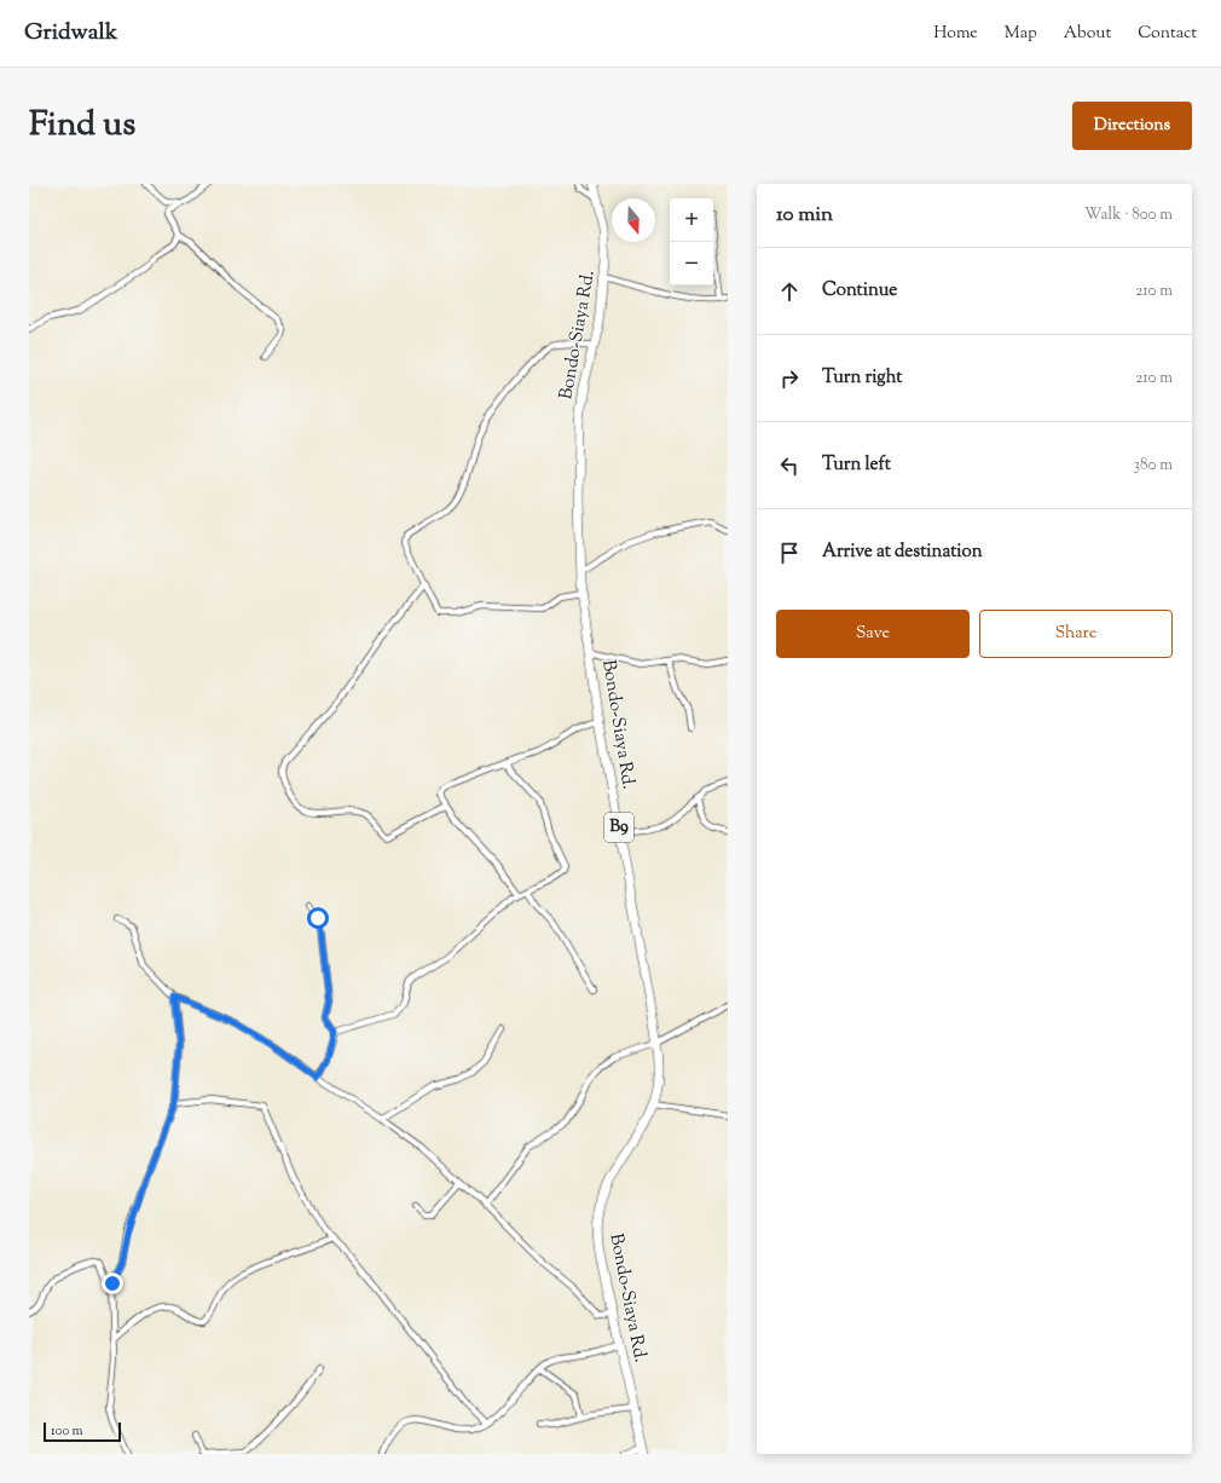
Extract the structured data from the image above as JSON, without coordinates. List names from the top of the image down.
{
  "streets": {
    "highway": ["Bondo-Siaya Rd.", "B9"]
  },
  "scale_bar": "100 m",
  "north": "bottom",
  "page": {
    "header": "Gridwalk",
    "nav": [
      "Home",
      "Map",
      "About",
      "Contact"
    ],
    "title": "Find us",
    "buttons": [
      "Directions",
      ["Save", "Share"]
    ],
    "heading": ["10 min", "Walk · 800 m"],
    "map_buttons": ["+", "−"],
    "list": [
      ["Continue", "210 m"],
      ["Turn right", "210 m"],
      ["Turn left", "380 m"],
      "Arrive at destination"
    ],
    "scale": "100 m"
  }
}
